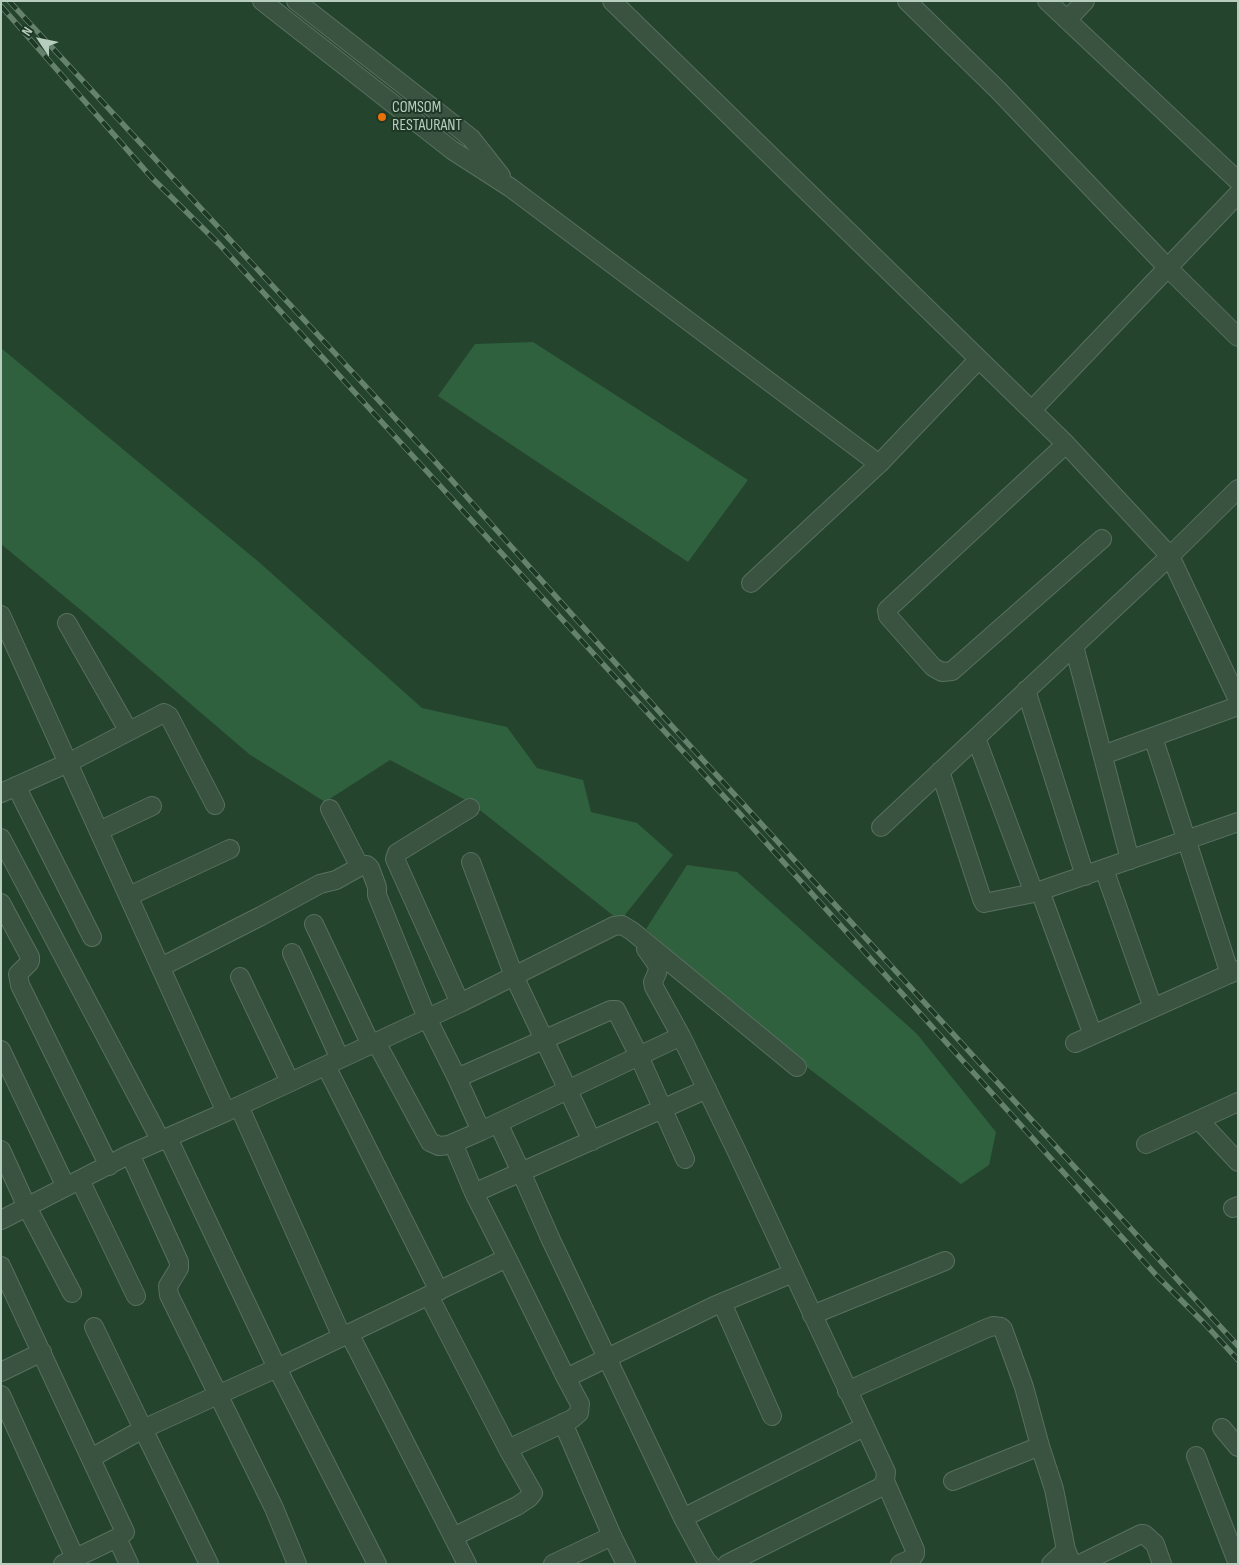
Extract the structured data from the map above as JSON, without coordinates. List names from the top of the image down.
{
  "places": ["COMSOM RESTAURANT"],
  "north": "top left"
}
